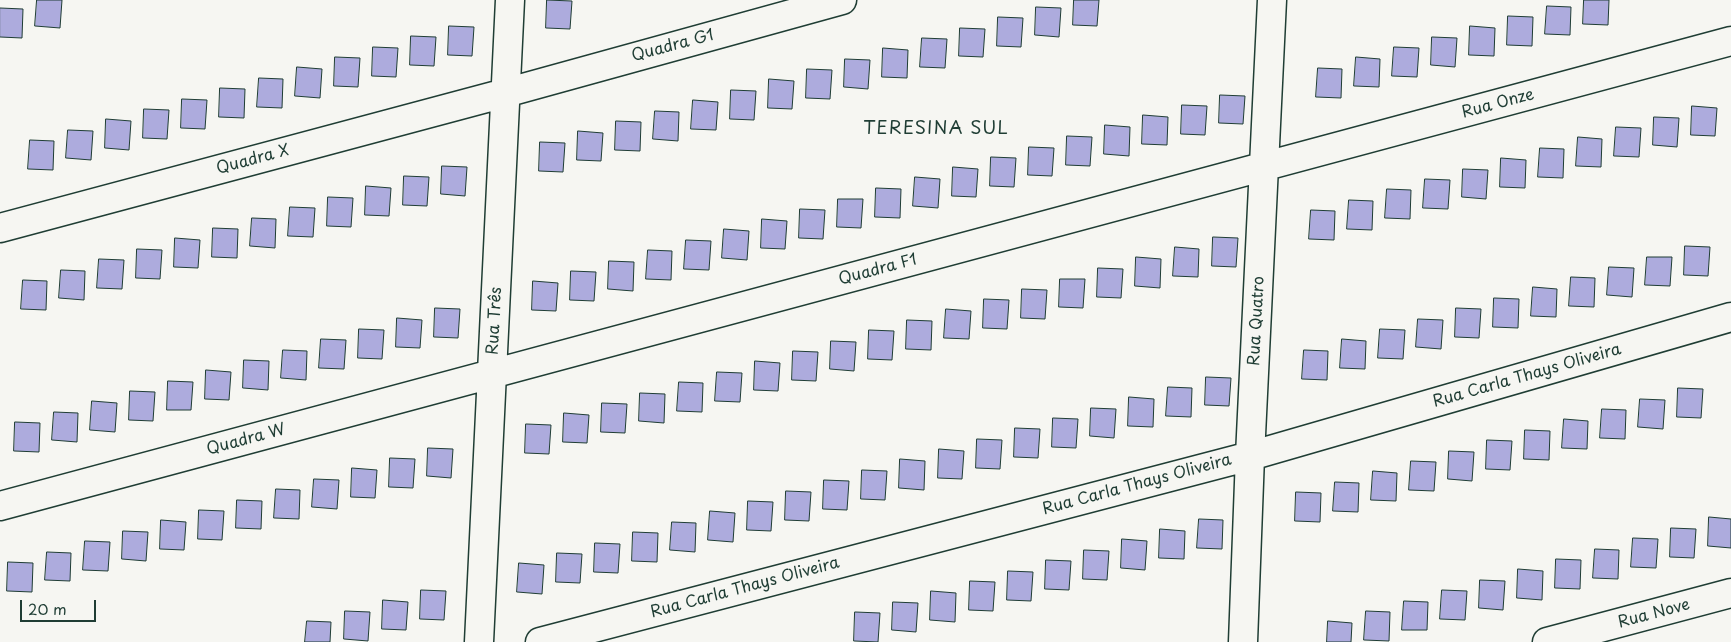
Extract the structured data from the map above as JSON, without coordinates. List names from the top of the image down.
{
  "streets": {
    "street": [
      "Quadra G1",
      "Rua Onze",
      "Quadra X",
      "Quadra F1",
      "Rua Três",
      "Rua Quatro",
      "Rua Carla Thays Oliveira",
      "Quadra W",
      "Rua Nove"
    ]
  },
  "crossings": [
    ["Quadra G1", "Quadra X"],
    ["Quadra G1", "Rua Três"],
    ["Rua Onze", "Quadra F1"],
    ["Rua Onze", "Rua Quatro"],
    ["Quadra X", "Rua Três"],
    ["Quadra F1", "Rua Três"],
    ["Quadra F1", "Rua Quatro"],
    ["Quadra F1", "Quadra W"],
    ["Rua Três", "Quadra W"],
    ["Rua Quatro", "Rua Carla Thays Oliveira"]
  ],
  "districts": ["TERESINA SUL"],
  "scale_bar": "20 m"
}
